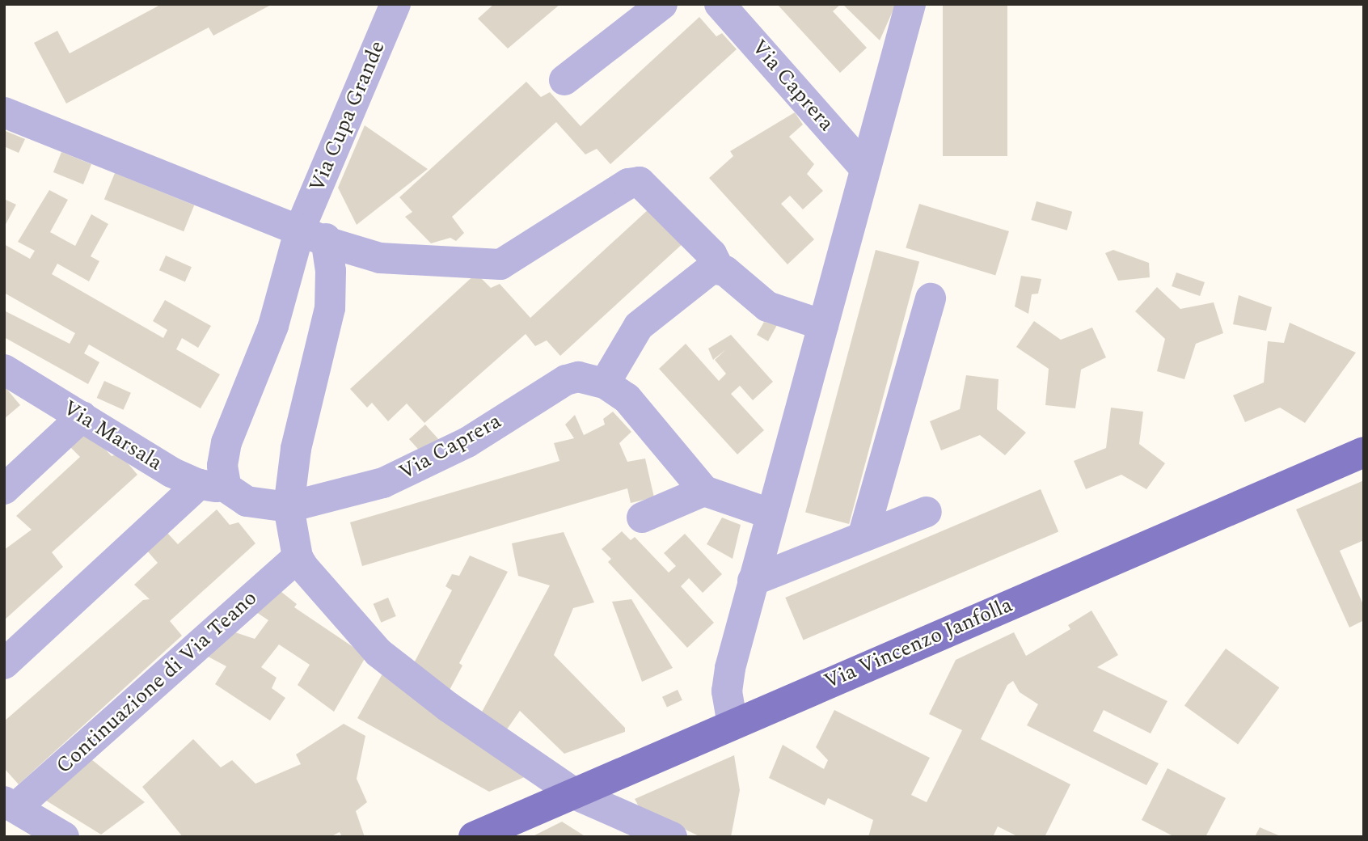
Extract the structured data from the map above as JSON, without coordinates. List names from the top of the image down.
{
  "streets": {
    "main road": ["Via Vincenzo Janfolla"],
    "street": [
      "Via Caprera",
      "Via Cupa Grande",
      "Via Marsala",
      "Continuazione di Via Teano"
    ]
  },
  "crossings": [
    ["Via Caprera", "Via Cupa Grande"],
    ["Via Caprera", "Via Marsala"],
    ["Via Cupa Grande", "Via Marsala"]
  ]
}
